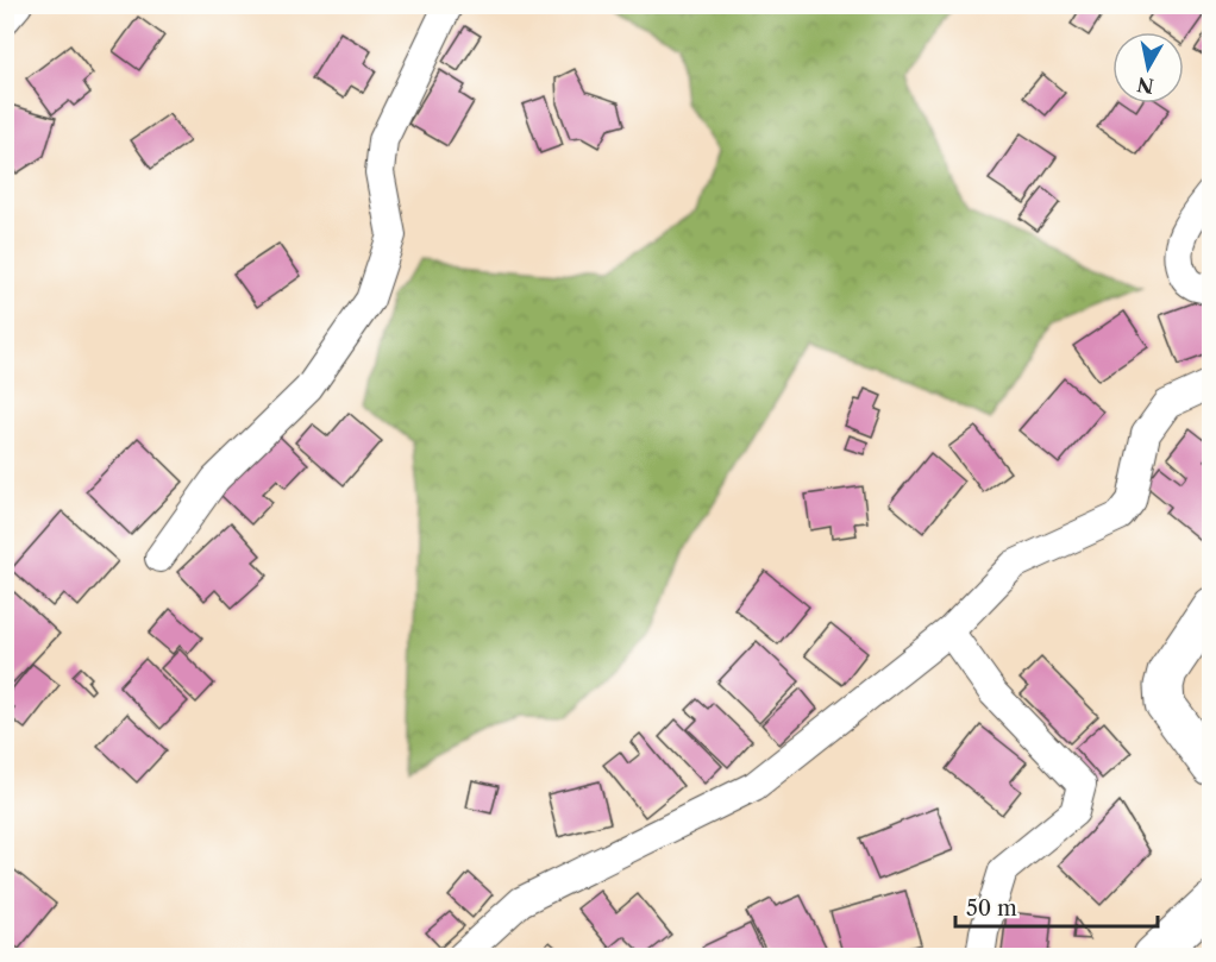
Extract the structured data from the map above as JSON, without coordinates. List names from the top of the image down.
{
  "scale_bar": "50 m",
  "north": "bottom"
}
